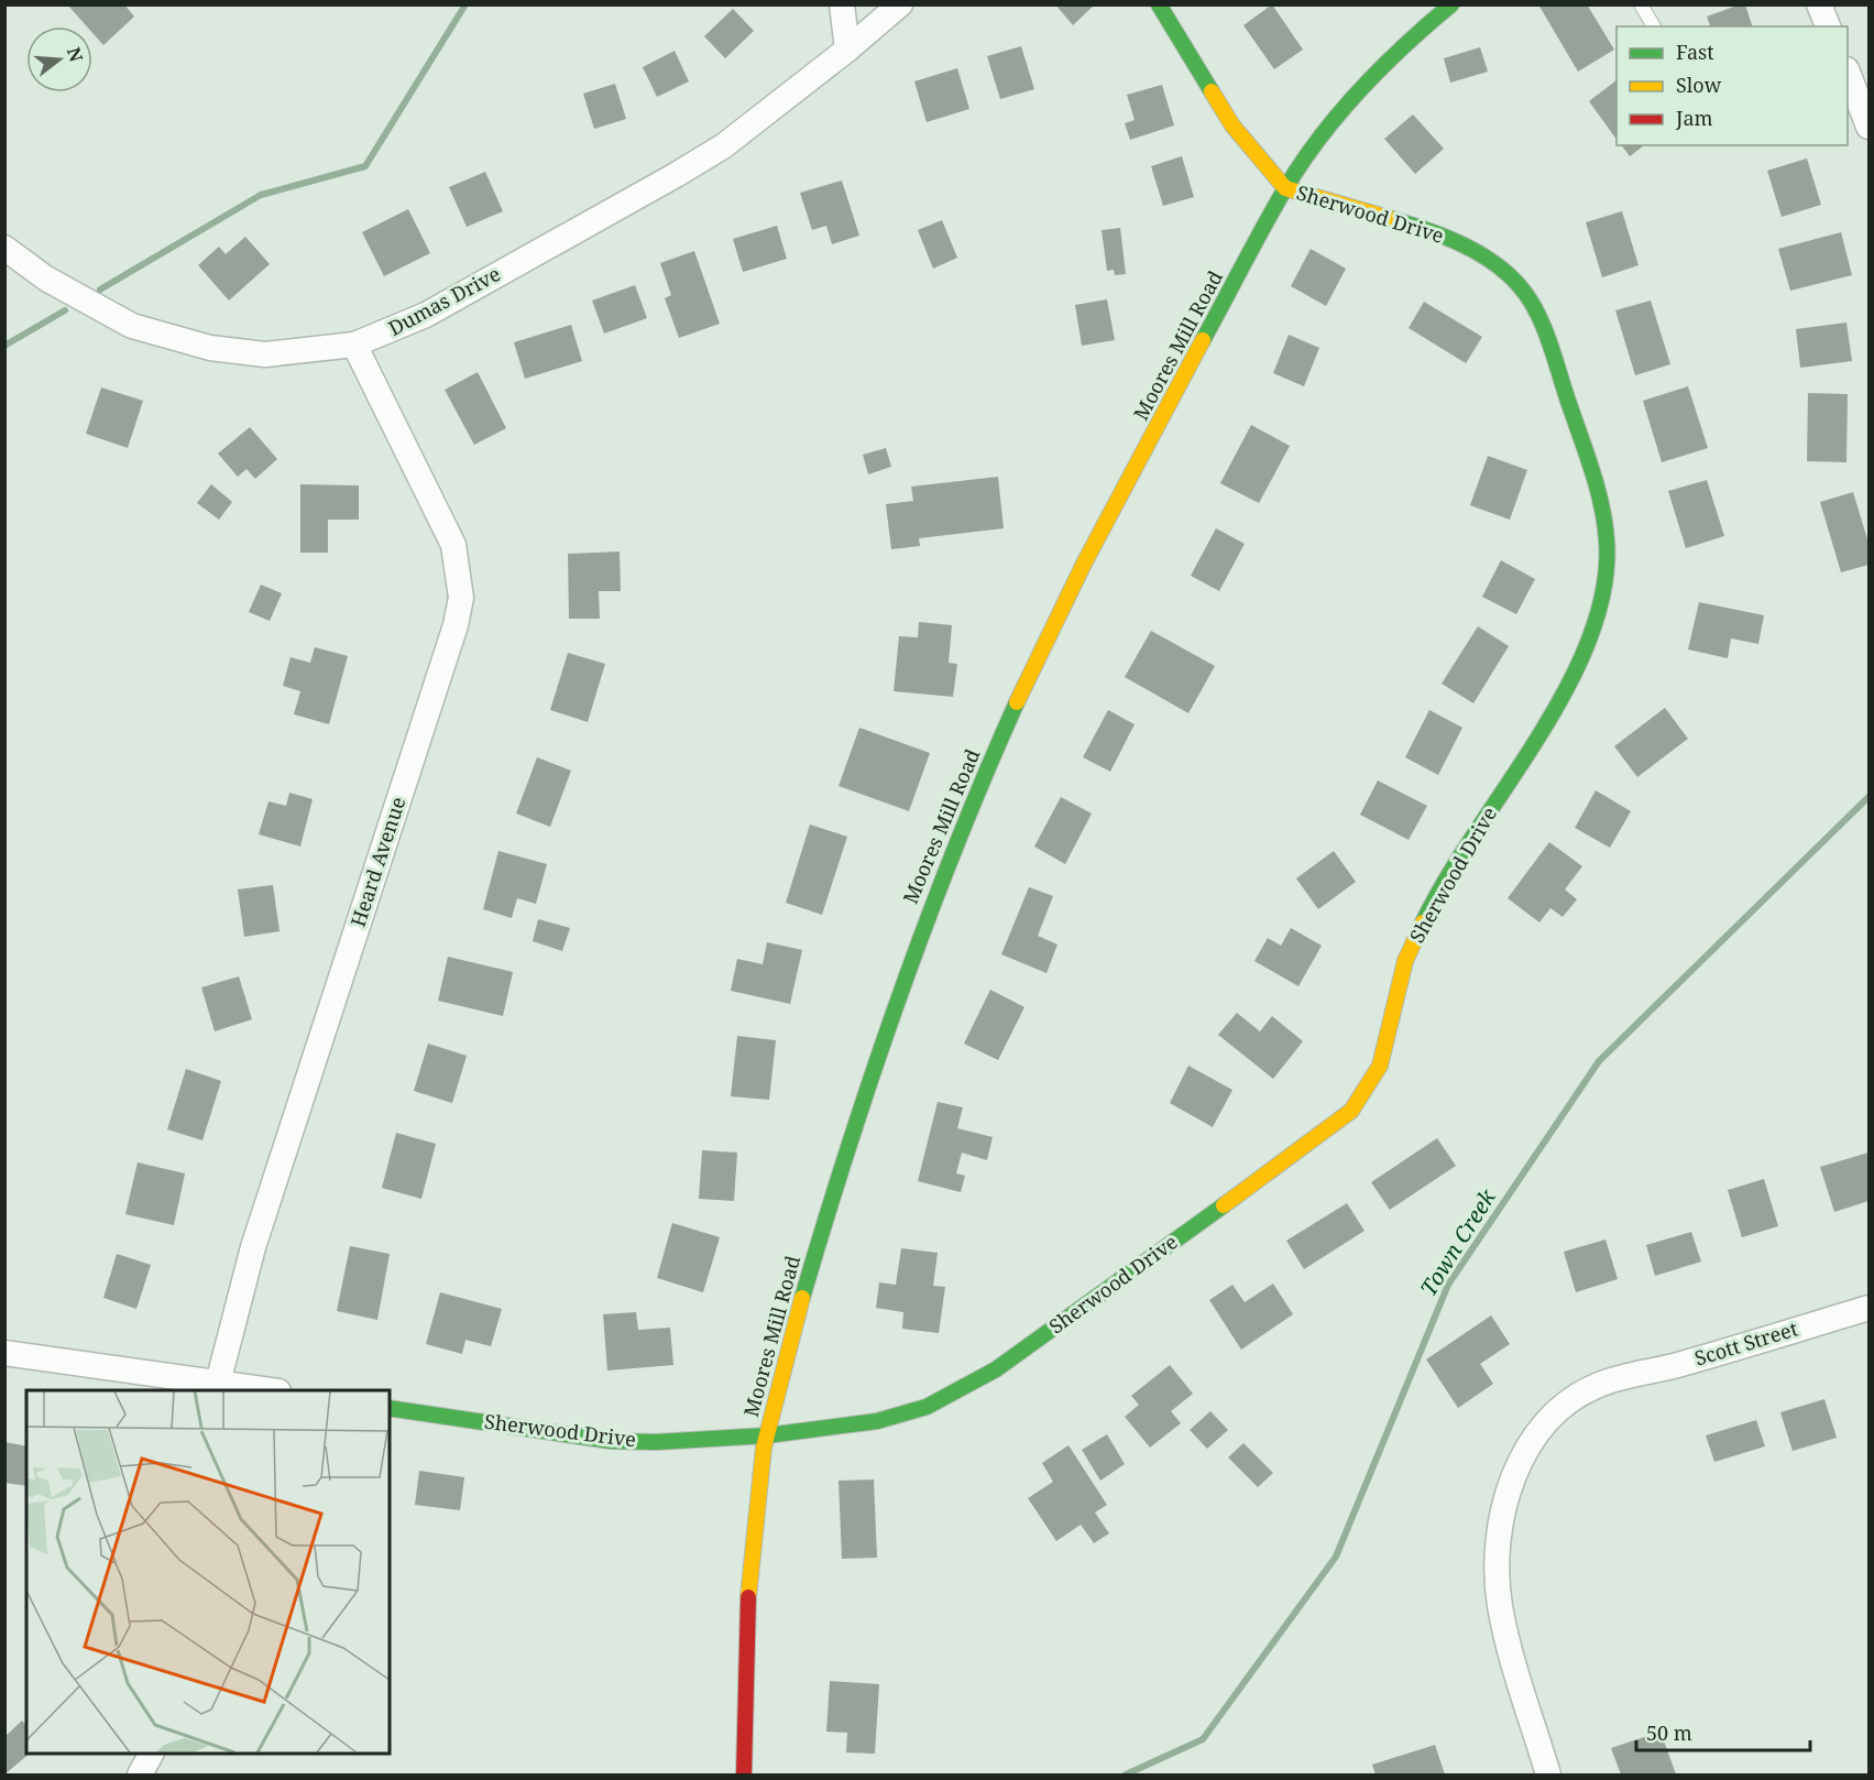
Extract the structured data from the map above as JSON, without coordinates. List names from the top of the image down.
{
  "streets": {
    "street": [
      "Sherwood Drive",
      "Dumas Drive",
      "Moores Mill Road",
      "Heard Avenue",
      "Scott Street"
    ]
  },
  "crossings": [
    ["Sherwood Drive", "Moores Mill Road"],
    ["Dumas Drive", "Heard Avenue"]
  ],
  "water": ["Town Creek"],
  "legend": ["Fast", "Slow", "Jam"],
  "scale_bar": "50 m",
  "north": "right"
}
